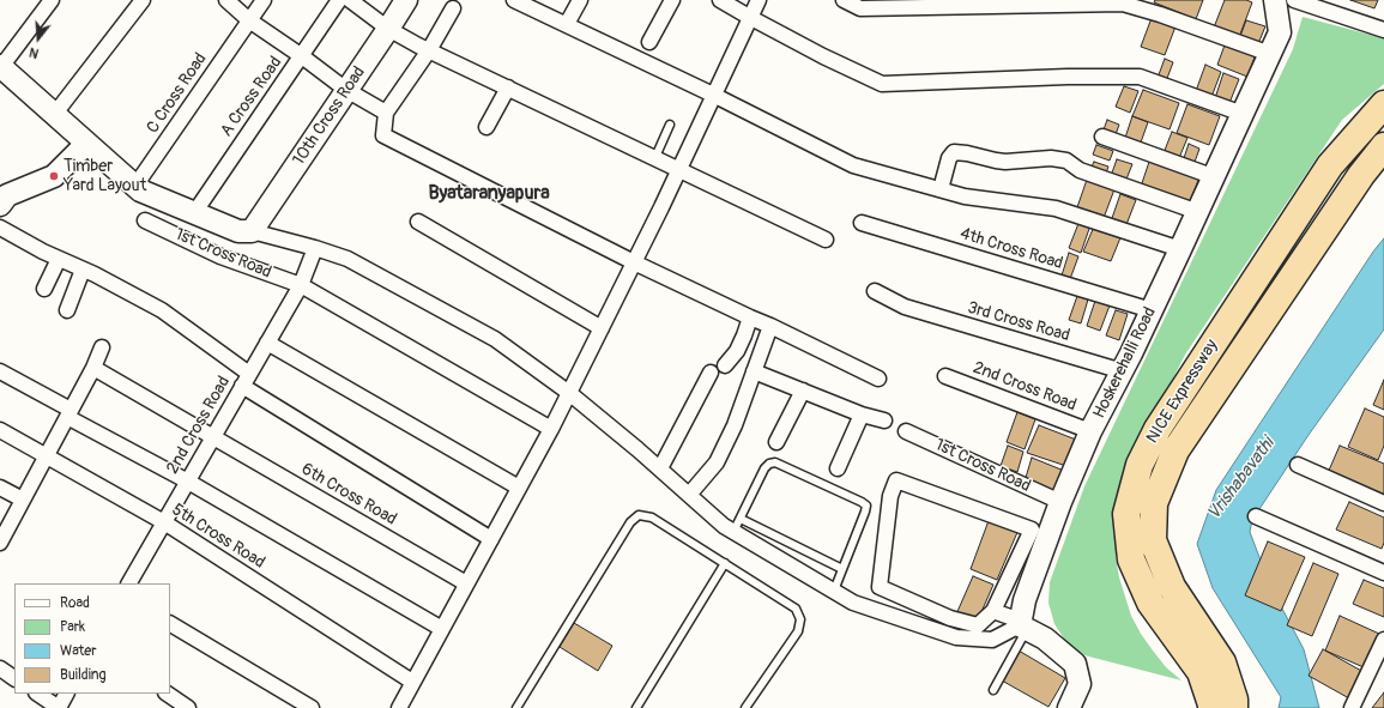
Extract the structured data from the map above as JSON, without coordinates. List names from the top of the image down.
{
  "streets": {
    "highway": ["NICE Expressway"],
    "street": [
      "C Cross Road",
      "A Cross Road",
      "10th Cross Road",
      "4th Cross Road",
      "1st Cross Road",
      "3rd Cross Road",
      "Hoskerehalli Road",
      "2nd Cross Road",
      "6th Cross Road",
      "5th Cross Road"
    ]
  },
  "crossings": [
    ["C Cross Road", "1st Cross Road"],
    ["A Cross Road", "1st Cross Road"],
    ["10th Cross Road", "1st Cross Road"],
    ["4th Cross Road", "Hoskerehalli Road"],
    ["1st Cross Road", "Hoskerehalli Road"],
    ["1st Cross Road", "2nd Cross Road"],
    ["3rd Cross Road", "Hoskerehalli Road"],
    ["Hoskerehalli Road", "2nd Cross Road"],
    ["2nd Cross Road", "6th Cross Road"],
    ["2nd Cross Road", "5th Cross Road"]
  ],
  "districts": ["Byataranyapura"],
  "water": ["Vrishabavathi"],
  "places": ["Timber Yard Layout"],
  "legend": [
    "Road",
    "Park",
    "Water",
    "Building"
  ],
  "north": "bottom"
}
